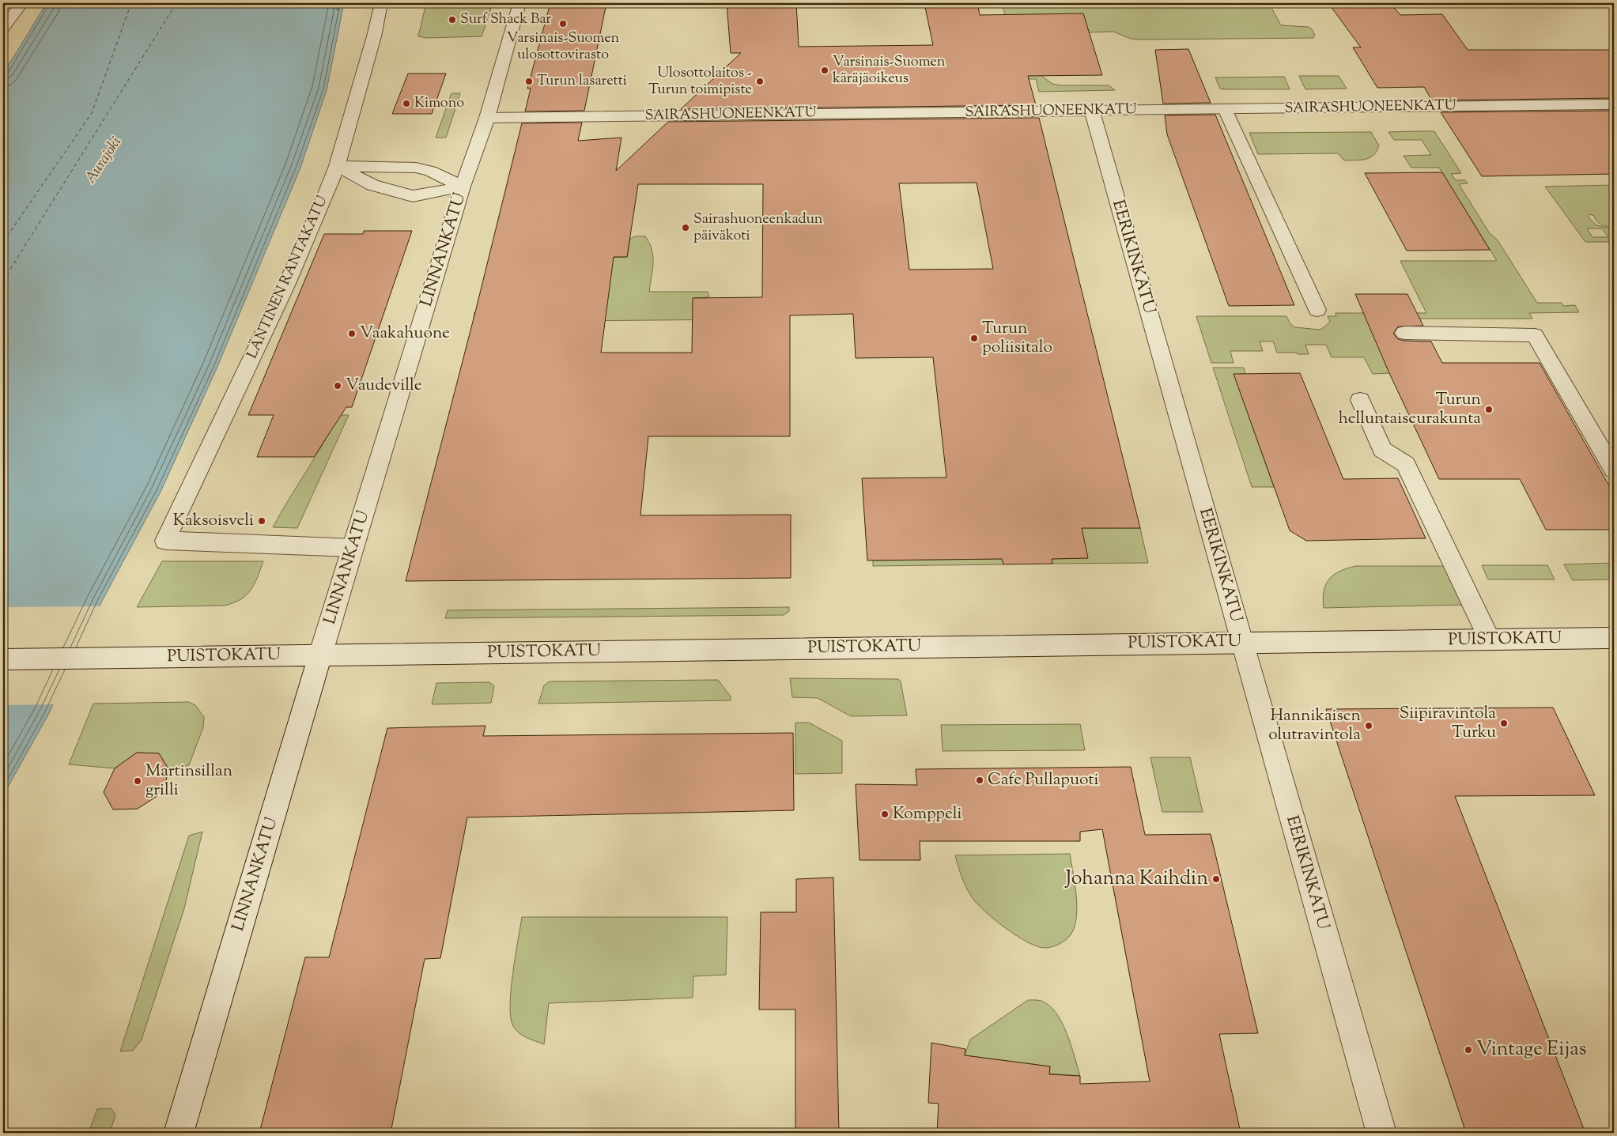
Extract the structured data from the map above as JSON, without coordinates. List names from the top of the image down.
{
  "streets": {
    "street": [
      "SAIRASHUONEENKATU",
      "LINNANKATU",
      "EERIKINKATU",
      "LÄNTINEN RANTAKATU",
      "PUISTOKATU"
    ]
  },
  "crossings": [
    ["SAIRASHUONEENKATU", "LINNANKATU"],
    ["SAIRASHUONEENKATU", "EERIKINKATU"],
    ["LINNANKATU", "LÄNTINEN RANTAKATU"],
    ["LINNANKATU", "PUISTOKATU"],
    ["EERIKINKATU", "PUISTOKATU"]
  ],
  "water": ["Aurajoki"],
  "places": [
    "Surf Shack Bar",
    "Varsinais-Suomen ulosottovirasto",
    "Varsinais-Suomen käräjäoikeus",
    "Turun lasaretti",
    "Ulosottolaitos - Turun toimipiste",
    "Kimono",
    "Sairashuoneenkadun päiväkoti",
    "Vaakahuone",
    "Turun poliisitalo",
    "Vaudeville",
    "Turun helluntaiseurakunta",
    "Kaksoisveli",
    "Siipiravintola Turku",
    "Hannikaisen olutravintola",
    "Cafe Pullapuoti",
    "Martinsillan grilli",
    "Komppeli",
    "Johanna Kaihdin",
    "Vintage Eijas"
  ]
}
